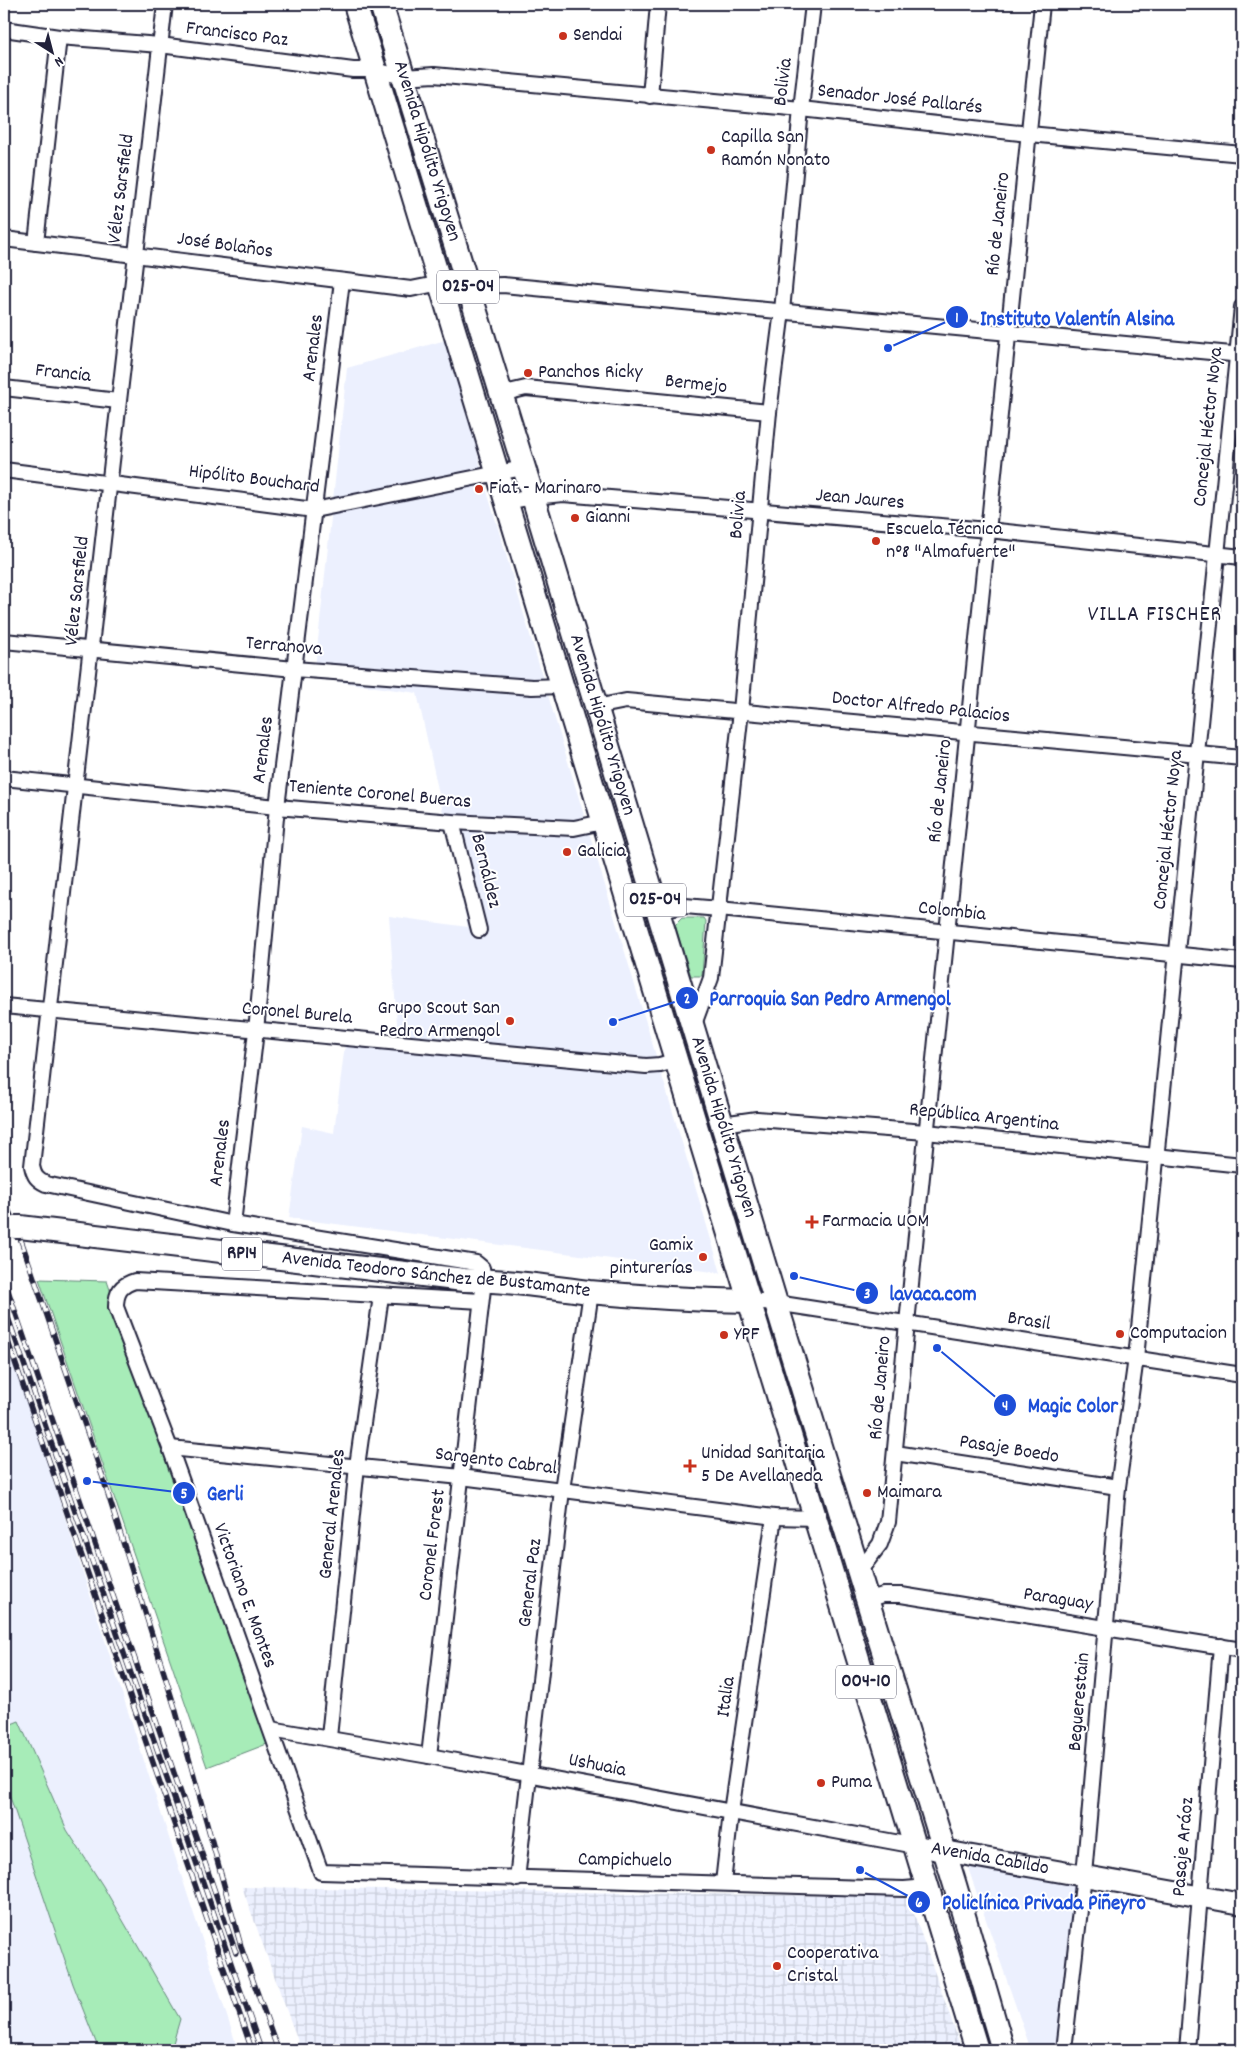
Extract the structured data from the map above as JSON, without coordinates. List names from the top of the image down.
{
  "streets": {
    "main road": [
      "Avenida Hipólito Yrigoyen",
      "025-04",
      "RP14",
      "Avenida Teodoro Sánchez de Bustamante",
      "004-10"
    ],
    "street": [
      "Francisco Paz",
      "Bolivia",
      "Senador José Pallarés",
      "Vélez Sarsfield",
      "Río de Janeiro",
      "José Bolaños",
      "Arenales",
      "Francia",
      "Bermejo",
      "Concejal Héctor Noya",
      "Hipólito Bouchard",
      "Jean Jaures",
      "Terranova",
      "Doctor Alfredo Palacios",
      "Teniente Coronel Bueras",
      "Bernáldez",
      "Colombia",
      "Coronel Burela",
      "República Argentina",
      "Brasil",
      "Pasaje Boedo",
      "Sargento Cabral",
      "General Arenales",
      "Coronel Forest",
      "General Paz",
      "Victoriano E. Montes",
      "Paraguay",
      "Italia",
      "Beguerestain",
      "Ushuaia",
      "Pasaje Aráoz",
      "Avenida Cabildo",
      "Campichuelo"
    ]
  },
  "crossings": [
    ["Francisco Paz", "Senador José Pallarés"],
    ["Francisco Paz", "Avenida Hipólito Yrigoyen"],
    ["Francisco Paz", "Vélez Sarsfield"],
    ["Bolivia", "Senador José Pallarés"],
    ["Bolivia", "Avenida Hipólito Yrigoyen"],
    ["Bolivia", "Bermejo"],
    ["Bolivia", "Jean Jaures"],
    ["Bolivia", "Doctor Alfredo Palacios"],
    ["Bolivia", "Colombia"],
    ["Senador José Pallarés", "Avenida Hipólito Yrigoyen"],
    ["Senador José Pallarés", "Río de Janeiro"],
    ["Avenida Hipólito Yrigoyen", "Río de Janeiro"],
    ["Avenida Hipólito Yrigoyen", "José Bolaños"],
    ["Avenida Hipólito Yrigoyen", "Bermejo"],
    ["Avenida Hipólito Yrigoyen", "Hipólito Bouchard"],
    ["Avenida Hipólito Yrigoyen", "Jean Jaures"],
    ["Avenida Hipólito Yrigoyen", "Terranova"],
    ["Avenida Hipólito Yrigoyen", "Doctor Alfredo Palacios"],
    ["Avenida Hipólito Yrigoyen", "Teniente Coronel Bueras"],
    ["Avenida Hipólito Yrigoyen", "Colombia"],
    ["Avenida Hipólito Yrigoyen", "Coronel Burela"],
    ["Avenida Hipólito Yrigoyen", "República Argentina"],
    ["Avenida Hipólito Yrigoyen", "Avenida Teodoro Sánchez de Bustamante"],
    ["Avenida Hipólito Yrigoyen", "Brasil"],
    ["Avenida Hipólito Yrigoyen", "Sargento Cabral"],
    ["Avenida Hipólito Yrigoyen", "Paraguay"],
    ["Avenida Hipólito Yrigoyen", "Ushuaia"],
    ["Avenida Hipólito Yrigoyen", "Avenida Cabildo"],
    ["Avenida Hipólito Yrigoyen", "Campichuelo"],
    ["Vélez Sarsfield", "José Bolaños"],
    ["Vélez Sarsfield", "Arenales"],
    ["Vélez Sarsfield", "Francia"],
    ["Vélez Sarsfield", "Hipólito Bouchard"],
    ["Vélez Sarsfield", "Terranova"],
    ["Vélez Sarsfield", "Teniente Coronel Bueras"],
    ["Vélez Sarsfield", "Coronel Burela"],
    ["Río de Janeiro", "Jean Jaures"],
    ["Río de Janeiro", "Doctor Alfredo Palacios"],
    ["Río de Janeiro", "Colombia"],
    ["Río de Janeiro", "República Argentina"],
    ["Río de Janeiro", "Brasil"],
    ["Río de Janeiro", "Pasaje Boedo"],
    ["José Bolaños", "Arenales"],
    ["Arenales", "Hipólito Bouchard"],
    ["Arenales", "Terranova"],
    ["Arenales", "Teniente Coronel Bueras"],
    ["Arenales", "Coronel Burela"],
    ["Concejal Héctor Noya", "Jean Jaures"],
    ["Concejal Héctor Noya", "Doctor Alfredo Palacios"],
    ["Concejal Héctor Noya", "Colombia"],
    ["Concejal Héctor Noya", "República Argentina"],
    ["Concejal Héctor Noya", "Brasil"],
    ["Concejal Héctor Noya", "Beguerestain"],
    ["Teniente Coronel Bueras", "Bernáldez"],
    ["Avenida Teodoro Sánchez de Bustamante", "Brasil"],
    ["Avenida Teodoro Sánchez de Bustamante", "Coronel Forest"],
    ["Avenida Teodoro Sánchez de Bustamante", "General Paz"],
    ["Brasil", "Beguerestain"],
    ["Pasaje Boedo", "Beguerestain"],
    ["Sargento Cabral", "General Arenales"],
    ["Sargento Cabral", "Coronel Forest"],
    ["Sargento Cabral", "General Paz"],
    ["Sargento Cabral", "Victoriano E. Montes"],
    ["Sargento Cabral", "Italia"],
    ["General Arenales", "Victoriano E. Montes"],
    ["General Arenales", "Ushuaia"],
    ["Coronel Forest", "Ushuaia"],
    ["General Paz", "Ushuaia"],
    ["General Paz", "Campichuelo"],
    ["Victoriano E. Montes", "Ushuaia"],
    ["Victoriano E. Montes", "Campichuelo"],
    ["Paraguay", "Beguerestain"],
    ["Paraguay", "Pasaje Aráoz"],
    ["Italia", "Ushuaia"],
    ["Italia", "Campichuelo"],
    ["Beguerestain", "Avenida Cabildo"],
    ["Ushuaia", "Avenida Cabildo"],
    ["Pasaje Aráoz", "Avenida Cabildo"]
  ],
  "districts": ["VILLA FISCHER"],
  "places": {
    "other": [
      "Sendai",
      "Capilla San Ramón Nonato",
      "Instituto Valentín Alsina",
      "Panchos Ricky",
      "Fiat - Marinaro",
      "Gianni",
      "Escuela Técnica n°8 \"Almafuerte\"",
      "Galicia",
      "Grupo Scout San Pedro Armengol",
      "Parroquia San Pedro Armengol",
      "Gamix pinturerías",
      "lavaca.com",
      "Computacion",
      "YPF",
      "Magic Color",
      "Gerli",
      "Maimara",
      "Puma",
      "Policlínica Privada Piñeyro",
      "Cooperativa Cristal"
    ],
    "health": ["Farmacia UOM", "Unidad Sanitaria 5 De Avellaneda"]
  },
  "north": "bottom right"
}
